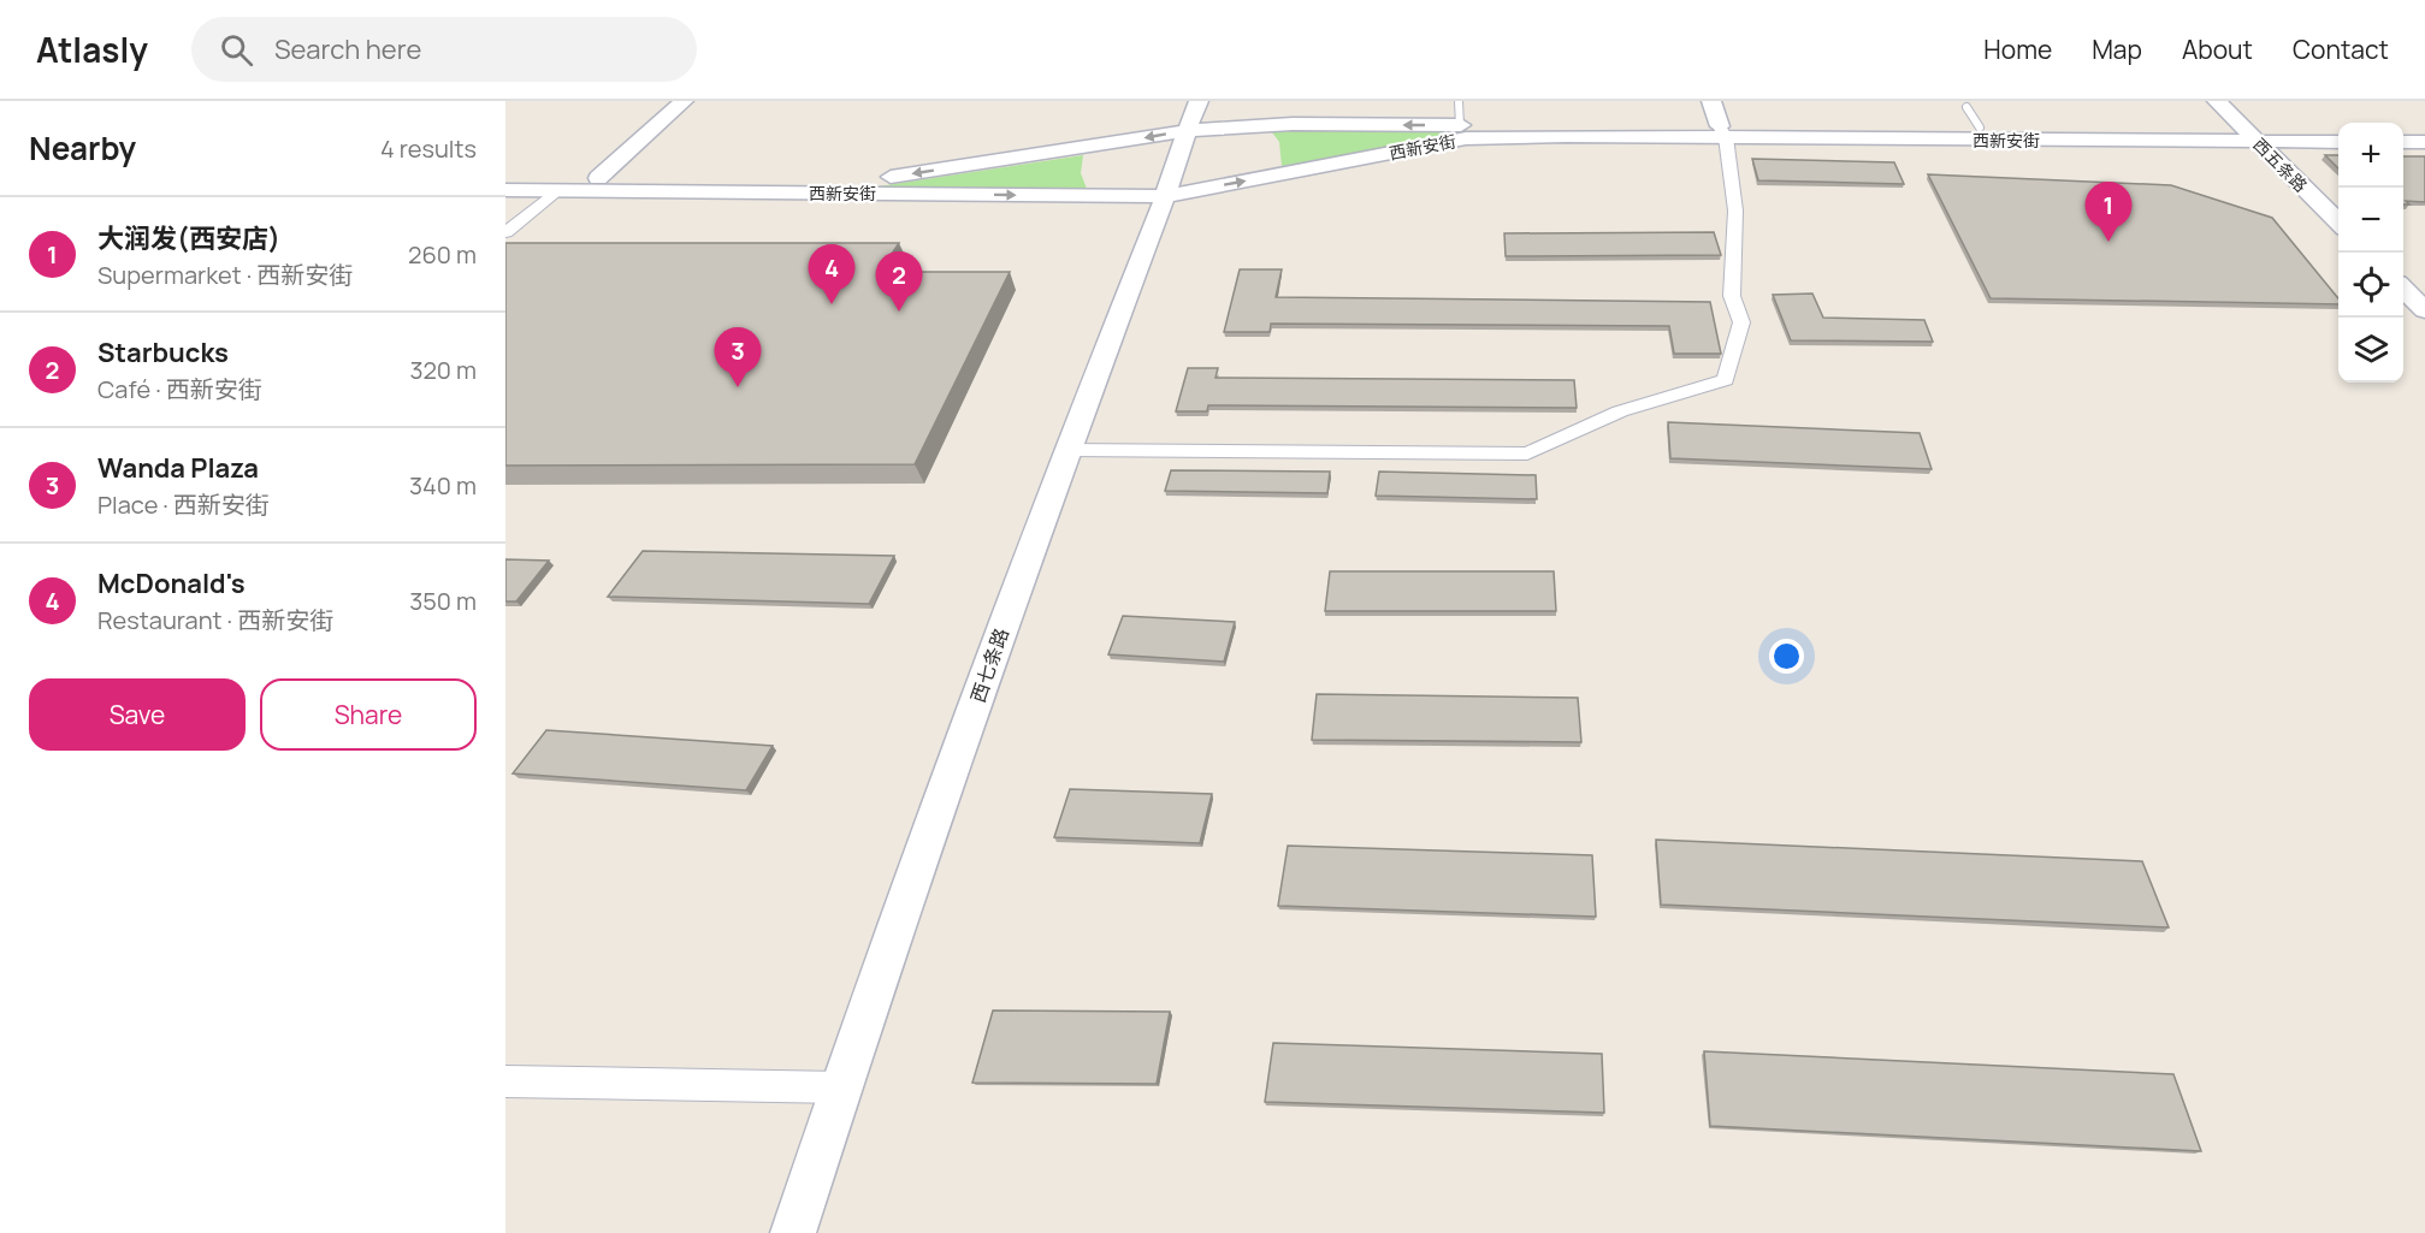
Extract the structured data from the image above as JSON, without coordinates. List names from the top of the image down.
{
  "streets": {
    "main road": ["西新安街", "西五条路", "西七条路"]
  },
  "crossings": [
    ["西新安街", "西五条路"],
    ["西新安街", "西七条路"]
  ],
  "page": {
    "header": "Atlasly",
    "search": "Search here",
    "nav": [
      "Home",
      "Map",
      "About",
      "Contact"
    ],
    "heading": ["Nearby", "4 results"],
    "map_buttons": ["+", "−"],
    "pins": [
      "1",
      "4",
      "2",
      "3"
    ],
    "list": [
      {
        "mark": "1",
        "name": "大润发(西安店)",
        "note": "Supermarket · 西新安街",
        "value": "260 m"
      },
      {
        "mark": "2",
        "name": "Starbucks",
        "note": "Café · 西新安街",
        "value": "320 m"
      },
      {
        "mark": "3",
        "name": "Wanda Plaza",
        "note": "Place · 西新安街",
        "value": "340 m"
      },
      {
        "mark": "4",
        "name": "McDonald's",
        "note": "Restaurant · 西新安街",
        "value": "350 m"
      }
    ],
    "buttons": ["Save", "Share"]
  }
}
